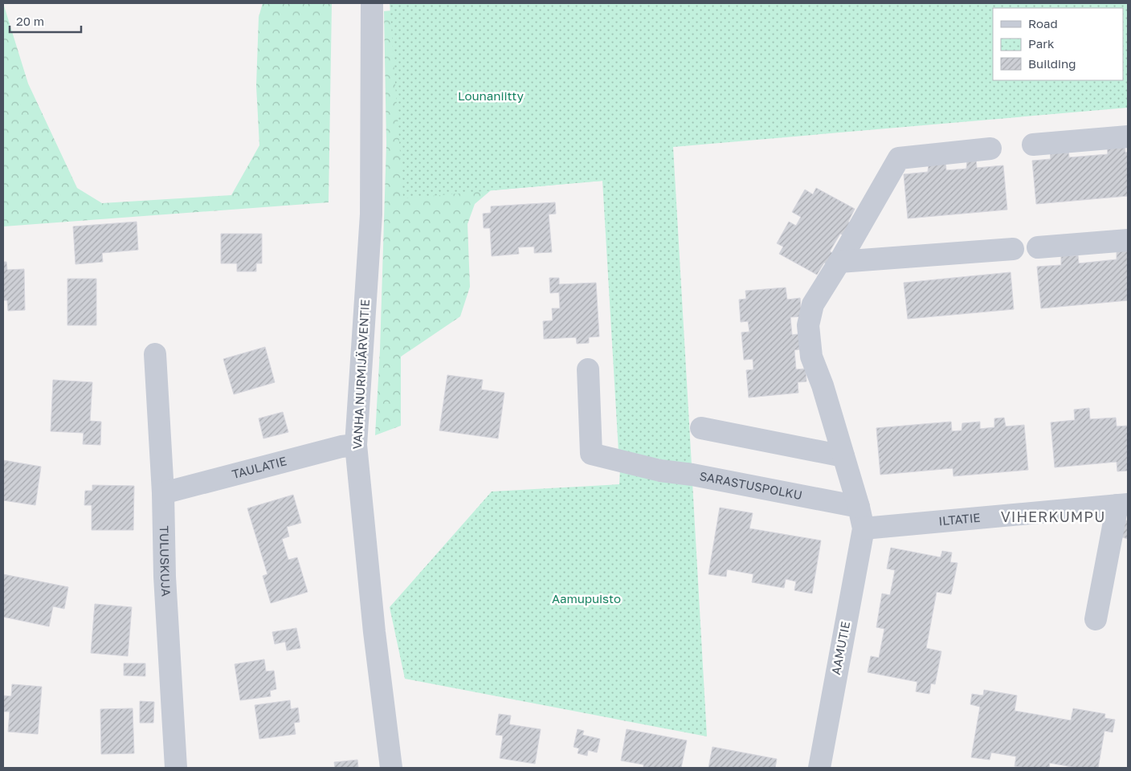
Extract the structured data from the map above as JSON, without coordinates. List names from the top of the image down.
{
  "streets": {
    "street": [
      "VANHA NURMIJÄRVENTIE",
      "TAULATIE",
      "SARASTUSPOLKU",
      "ILTATIE",
      "TULUSKUJA",
      "AAMUTIE"
    ]
  },
  "crossings": [
    ["VANHA NURMIJÄRVENTIE", "TAULATIE"],
    ["TAULATIE", "TULUSKUJA"],
    ["ILTATIE", "AAMUTIE"]
  ],
  "districts": ["VIHERKUMPU"],
  "parks": ["Lounaniitty", "Aamupuisto"],
  "legend": ["Road", "Park", "Building"],
  "scale_bar": "20 m"
}
